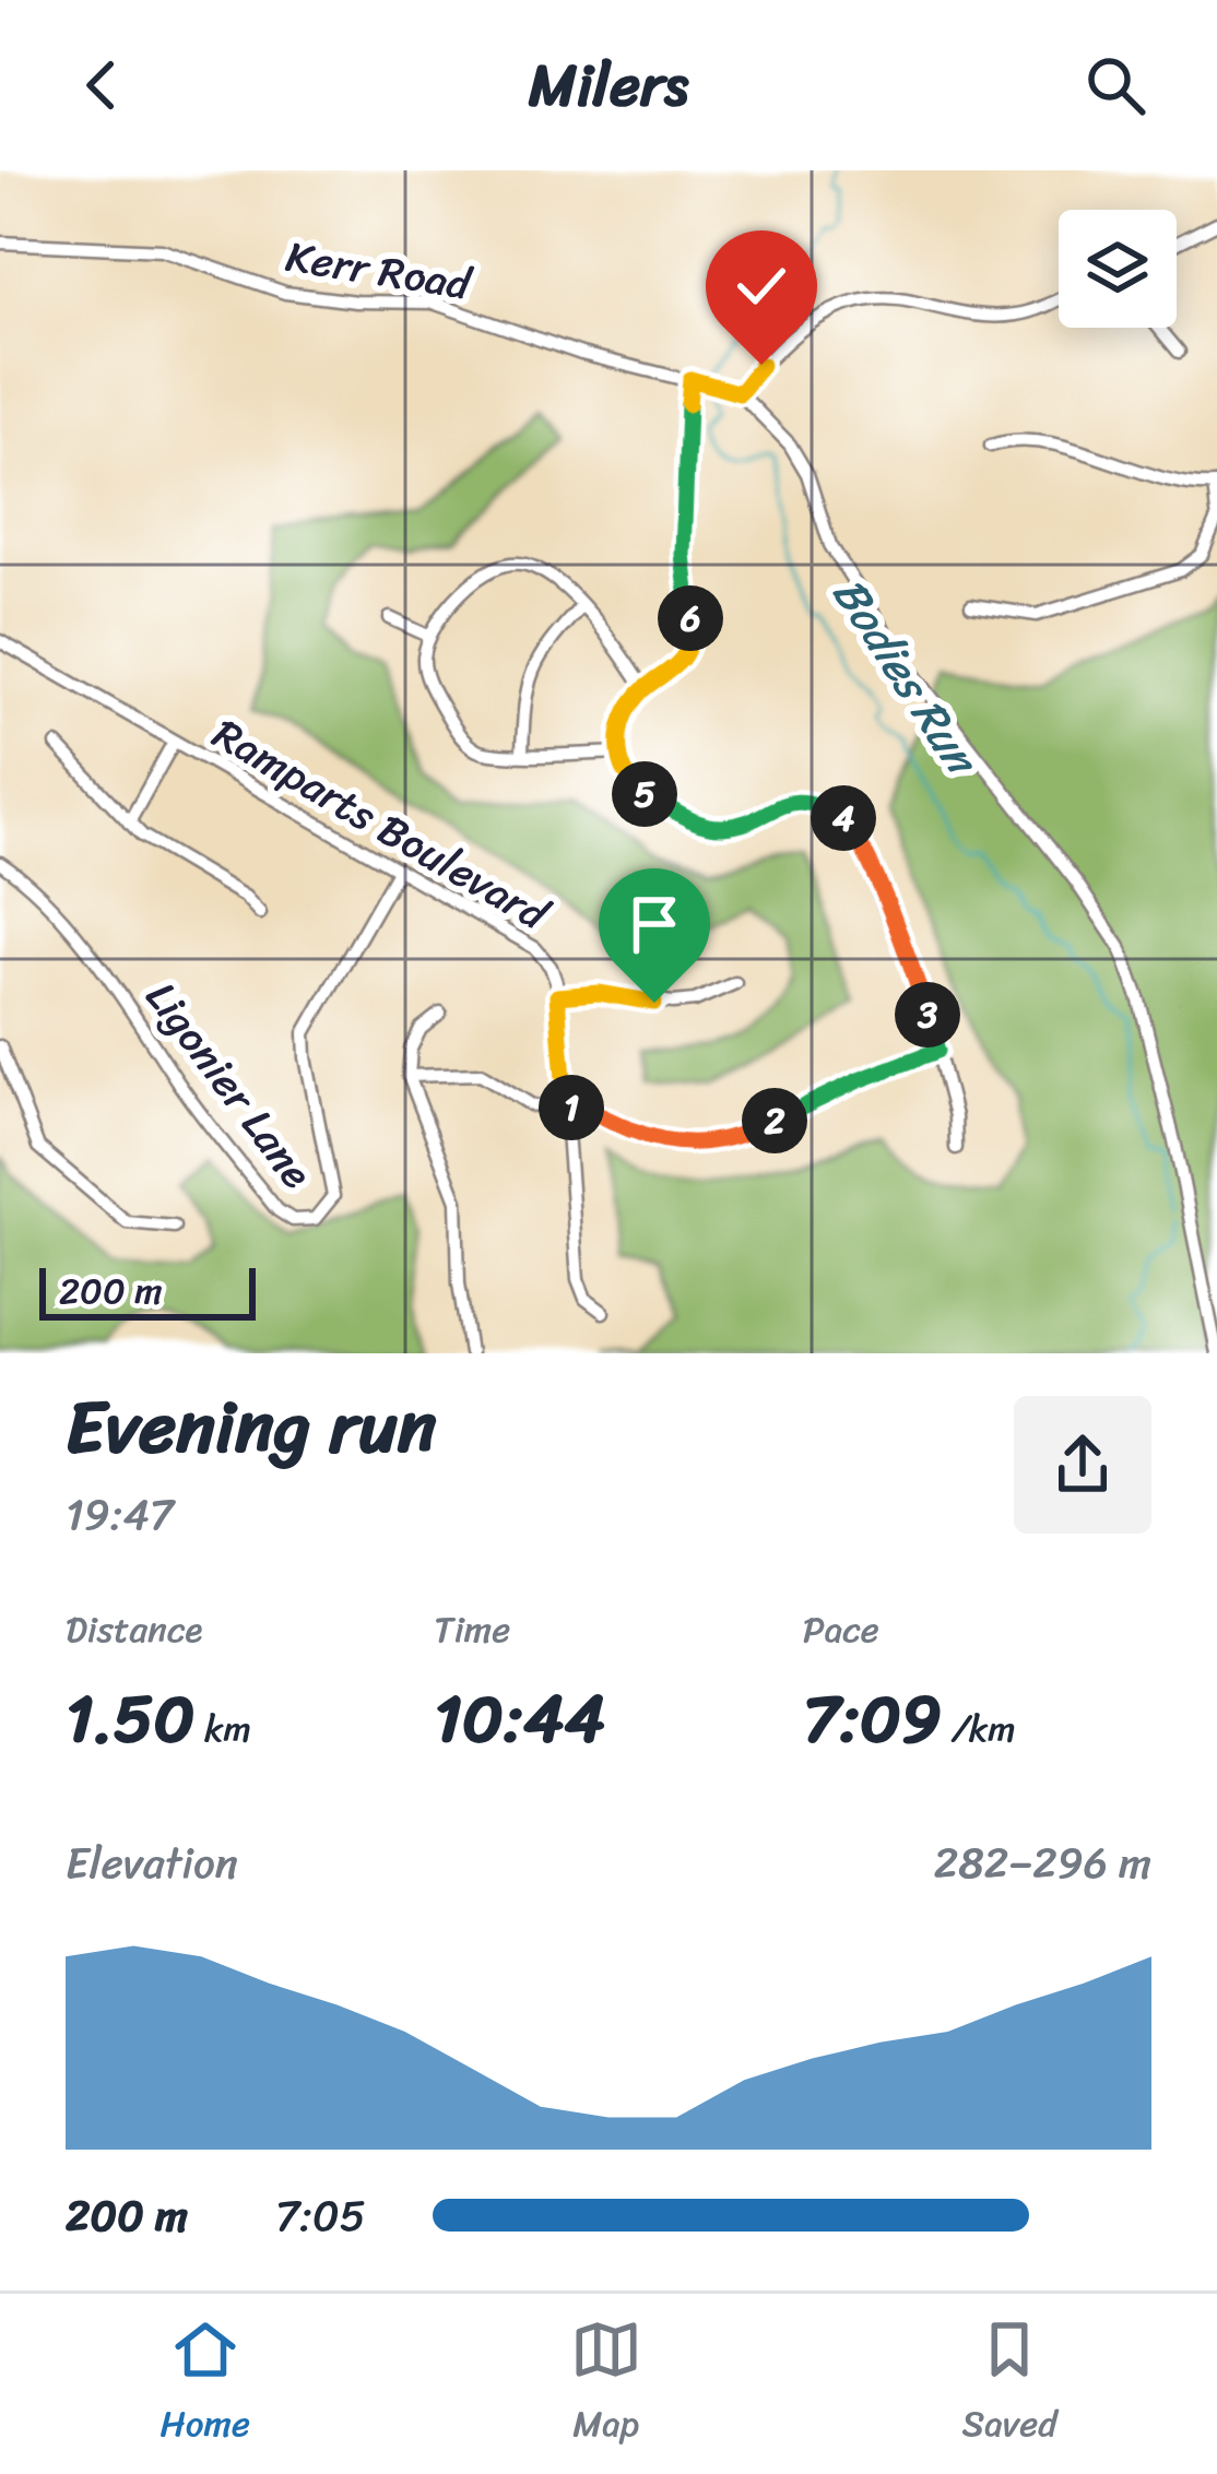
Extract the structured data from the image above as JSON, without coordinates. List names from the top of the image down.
{
  "streets": {
    "street": ["Kerr Road", "Ramparts Boulevard", "Ligonier Lane"]
  },
  "crossings": [
    ["Ramparts Boulevard", "Ligonier Lane"]
  ],
  "water": ["Bodies Run"],
  "scale_bar": "200 m",
  "page": {
    "header": "Milers",
    "pins": [
      "6",
      "5",
      "4",
      "3",
      "1",
      "2"
    ],
    "scale": "200 m",
    "heading": ["Evening run", "19:47"],
    "stats": [
      ["Distance", "1.50 km"],
      ["Time", "10:44"],
      ["Pace", "7:09 /km"]
    ],
    "chart": ["Elevation", "282–296 m"],
    "list": [
      {
        "name": "200 m",
        "note": "7:05"
      }
    ],
    "tabs": ["Home", "Map", "Saved"]
  }
}
